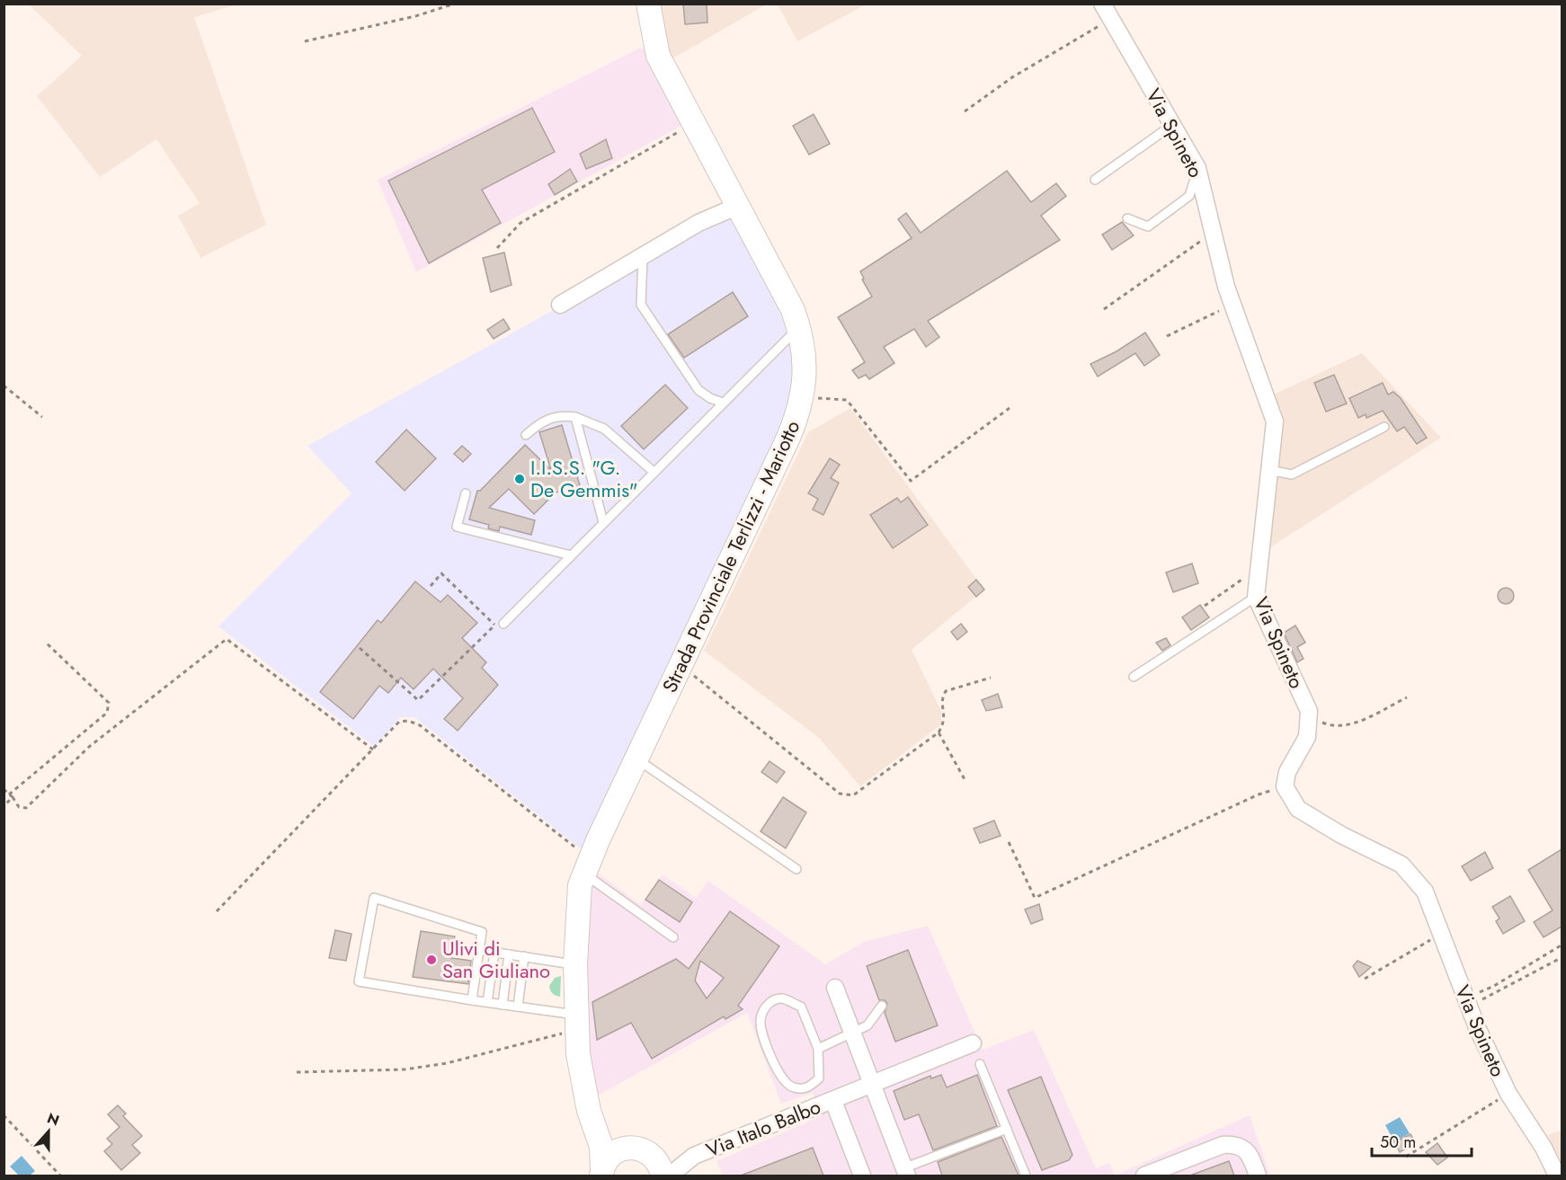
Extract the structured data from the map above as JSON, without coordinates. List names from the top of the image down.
{
  "streets": {
    "main road": ["Strada Provinciale Terlizzi - Mariotto"],
    "street": ["Via Spineto", "Via Italo Balbo"]
  },
  "places": ["I.I.S.S. \"G. De Gemmis\"", "Ulivi di San Giuliano"],
  "scale_bar": "50 m",
  "north": "top"
}
